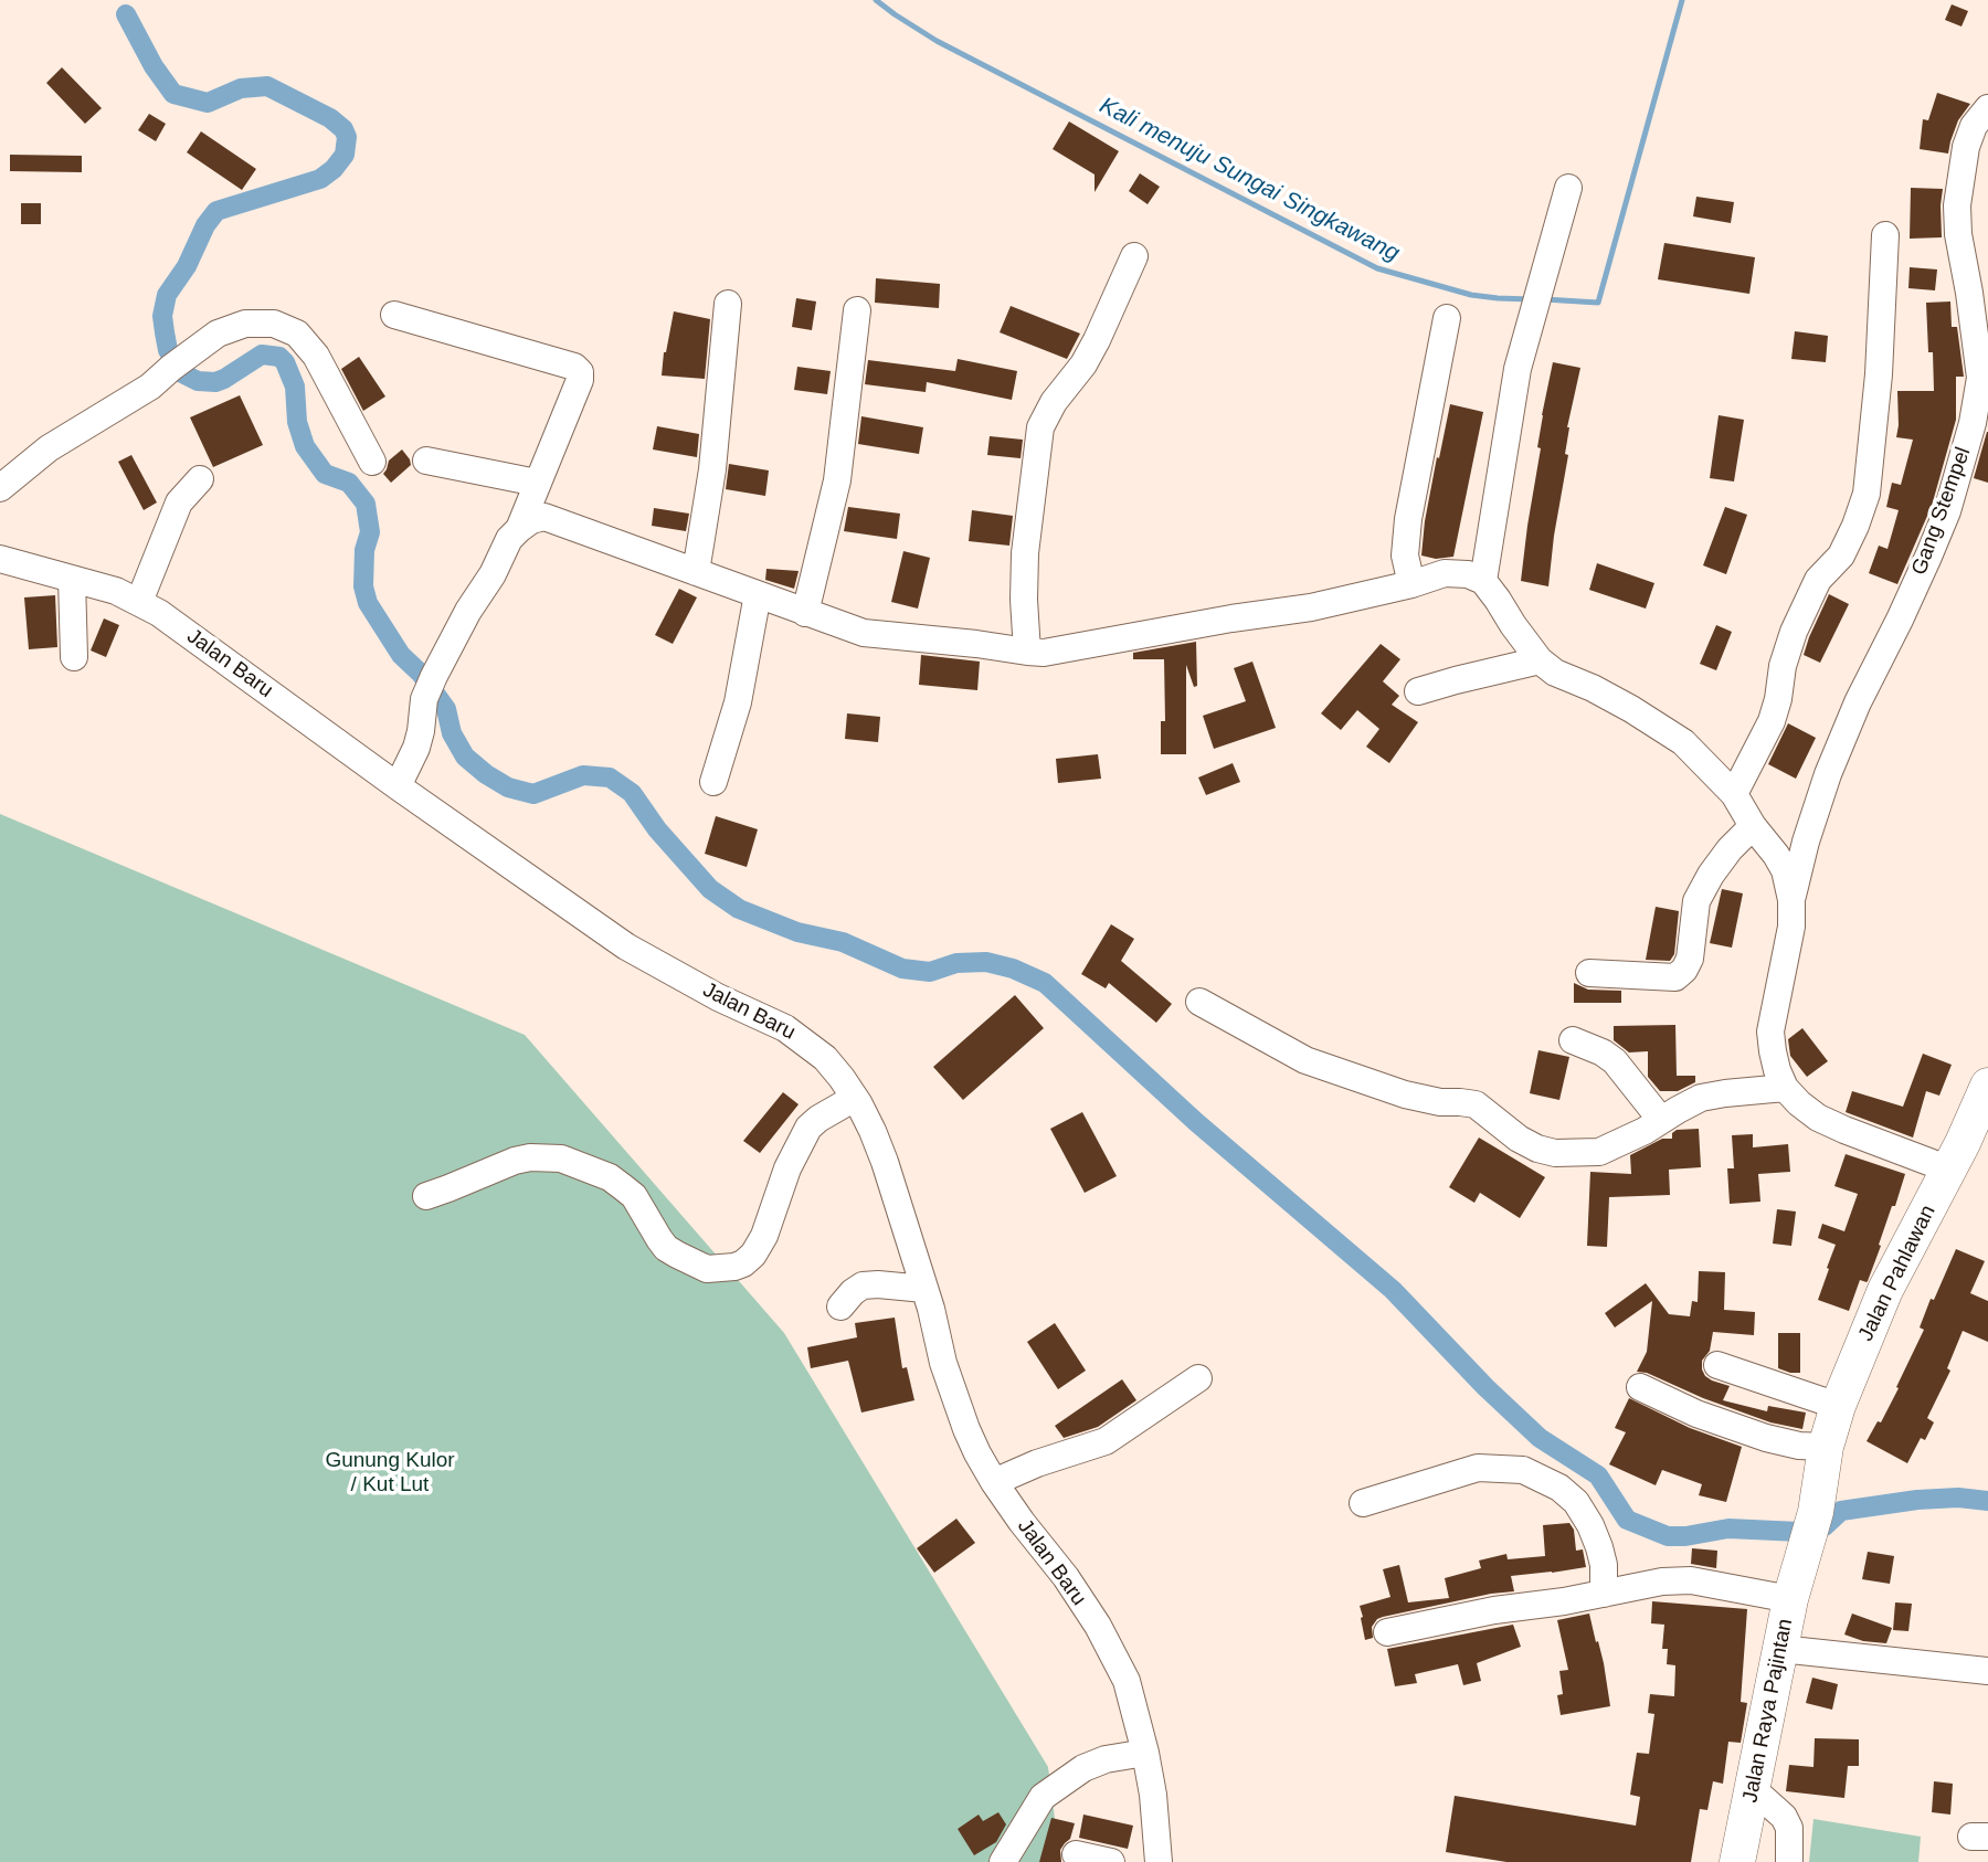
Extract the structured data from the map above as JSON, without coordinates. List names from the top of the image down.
{
  "streets": {
    "main road": ["Jalan Pahlawan", "Jalan Raya Pajintan"],
    "street": ["Gang Stempel", "Jalan Baru"]
  },
  "crossings": [
    ["Jalan Pahlawan", "Jalan Raya Pajintan"]
  ],
  "water": ["Kali menuju Sungai Singkawang"],
  "parks": ["Gunung Kulor / Kut Lut"]
}
